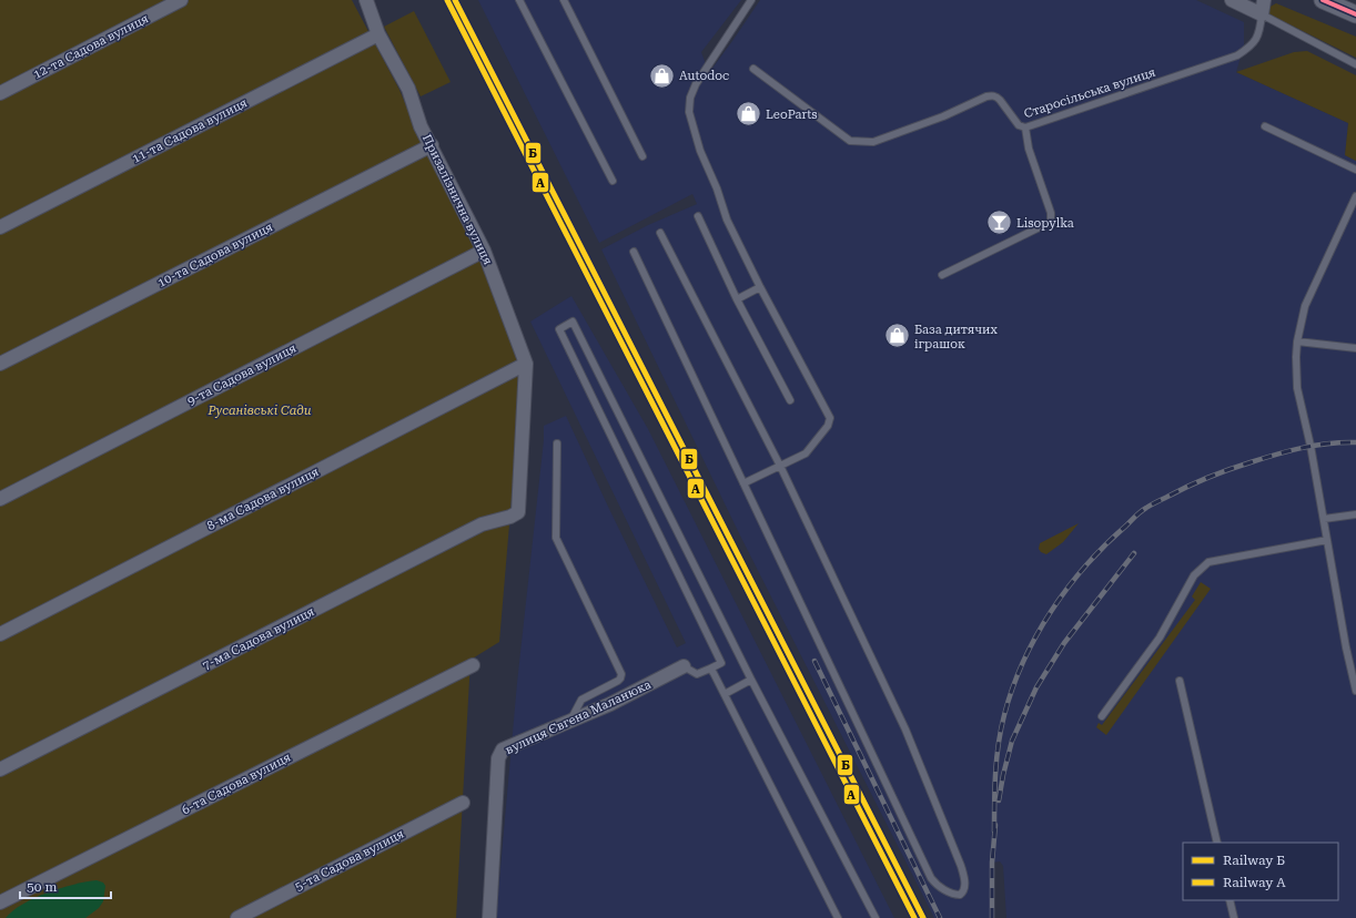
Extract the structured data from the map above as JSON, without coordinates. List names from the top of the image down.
{
  "streets": {
    "street": [
      "12-та Садова вулиця",
      "11-та Садова вулиця",
      "Призалізнична вулиця",
      "10-та Садова вулиця",
      "9-та Садова вулиця",
      "8-ма Садова вулиця",
      "7-ма Садова вулиця",
      "вулиця Євгена Маланюка",
      "6-та Садова вулиця",
      "5-та Садова вулиця"
    ],
    "lane": ["Старосільська вулиця"]
  },
  "crossings": [
    ["11-та Садова вулиця", "Призалізнична вулиця"],
    ["Призалізнична вулиця", "10-та Садова вулиця"],
    ["Призалізнична вулиця", "9-та Садова вулиця"],
    ["Призалізнична вулиця", "8-ма Садова вулиця"],
    ["Призалізнична вулиця", "7-ма Садова вулиця"]
  ],
  "parks": ["Русанівські Сади"],
  "places": {
    "shop": ["Autodoc", "LeoParts", "База дитячих іграшок"],
    "bar": ["Lisopylka"]
  },
  "lines": ["rail line Б", "rail line A"],
  "legend": ["Railway Б", "Railway A"],
  "scale_bar": "50 m"
}
